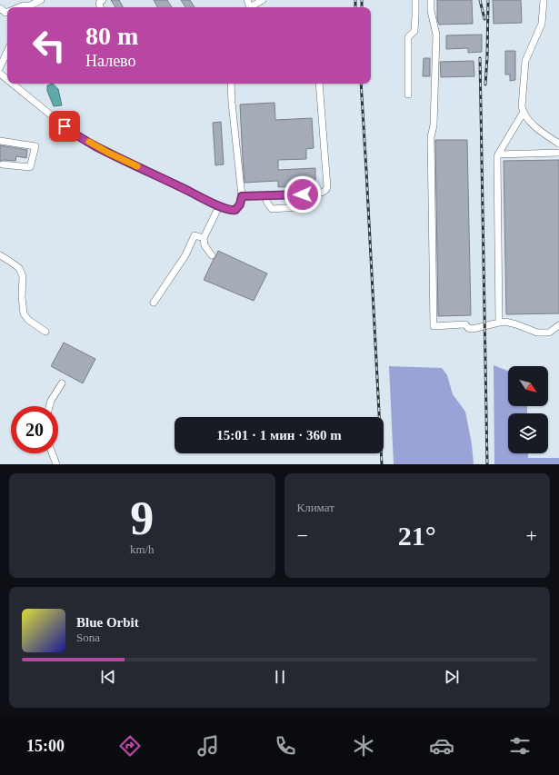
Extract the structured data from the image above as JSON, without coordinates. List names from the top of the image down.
{
  "north": "bottom right",
  "page": {
    "turn": ["80 m", "Налево"],
    "limit": "20",
    "trip": "15:01 · 1 мин · 360 m",
    "tile": [
      ["9", "km/h"],
      "Климат"
    ],
    "heat": ["−", "21°", "+"],
    "song": ["Blue Orbit", "Sona"],
    "tabs": "15:00"
  }
}
